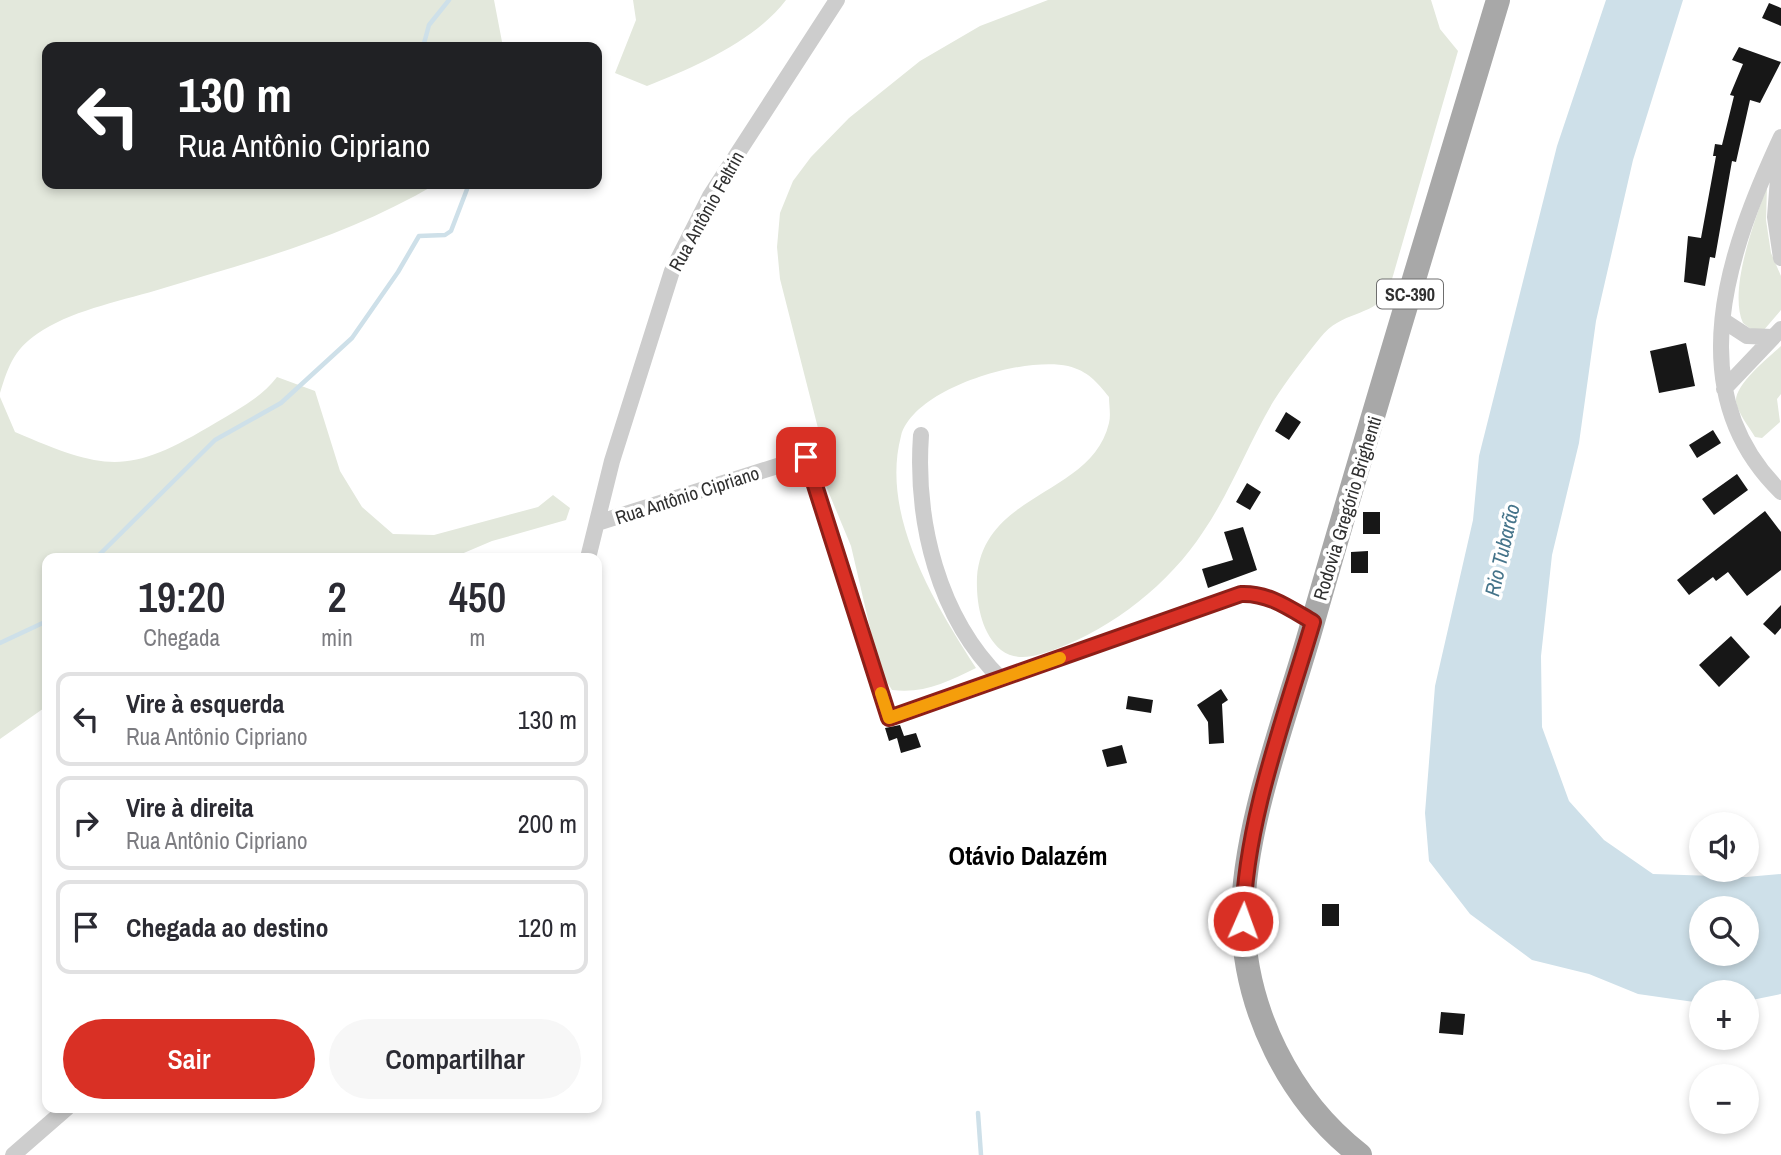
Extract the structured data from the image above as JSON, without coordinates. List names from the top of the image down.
{
  "streets": {
    "main road": ["SC-390", "Rodovia Gregório Brighenti"],
    "street": ["Rua Antônio Feltrin", "Rua Antônio Cipriano"]
  },
  "crossings": [
    ["Rua Antônio Feltrin", "Rua Antônio Cipriano"],
    ["Rua Antônio Cipriano", "Rodovia Gregório Brighenti"]
  ],
  "districts": ["Otávio Dalazém"],
  "water": ["Rio Tubarão"],
  "page": {
    "turn": ["130 m", "Rua Antônio Cipriano"],
    "eta": [
      "19:20",
      "Chegada",
      "2",
      "min",
      "450",
      "m"
    ],
    "list": [
      {
        "name": "Vire à esquerda",
        "note": "Rua Antônio Cipriano",
        "value": "130 m"
      },
      {
        "name": "Vire à direita",
        "note": "Rua Antônio Cipriano",
        "value": "200 m"
      },
      {
        "name": "Chegada ao destino",
        "value": "120 m"
      }
    ],
    "map_buttons": ["+", "−"],
    "buttons": ["Sair", "Compartilhar"]
  }
}
